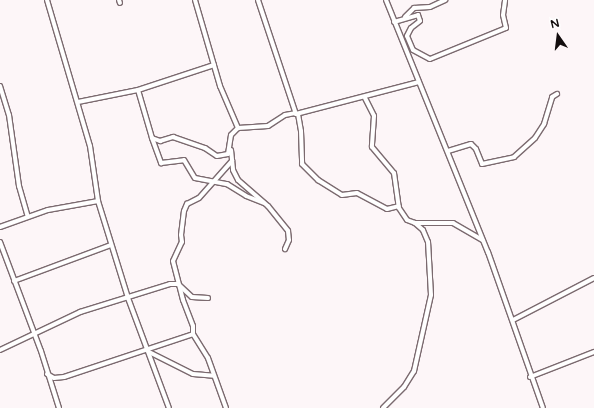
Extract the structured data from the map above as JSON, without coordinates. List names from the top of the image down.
{
  "north": "top"
}
